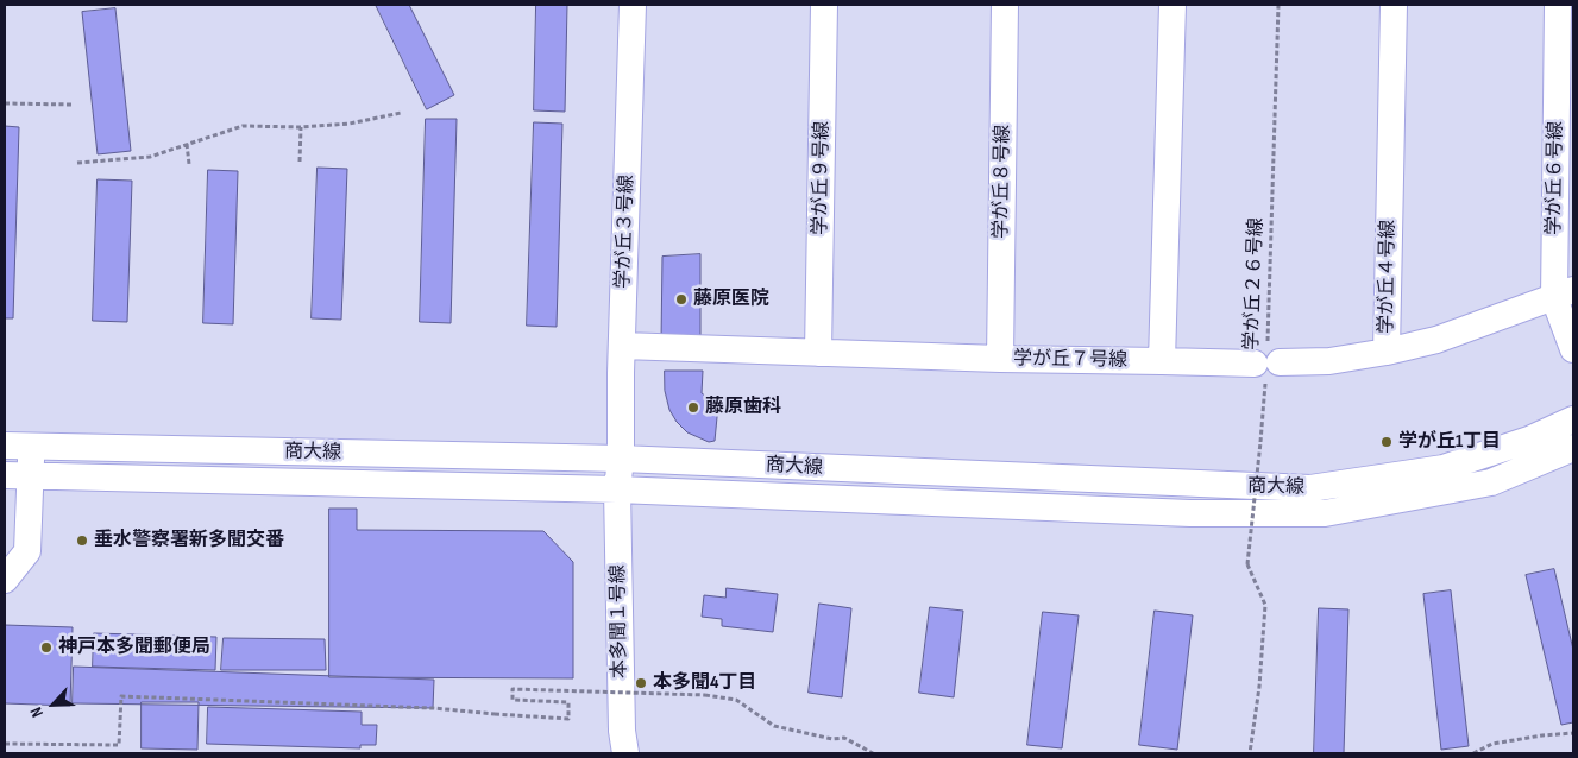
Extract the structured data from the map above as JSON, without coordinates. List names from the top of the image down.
{
  "streets": {
    "street": [
      "学が丘９号線",
      "学が丘６号線",
      "学が丘８号線",
      "学が丘３号線",
      "学が丘４号線",
      "学が丘７号線",
      "商大線",
      "本多聞１号線"
    ],
    "path": ["学が丘２６号線"]
  },
  "crossings": [
    ["学が丘９号線", "学が丘７号線"],
    ["学が丘６号線", "学が丘４号線"],
    ["学が丘８号線", "学が丘７号線"],
    ["学が丘３号線", "学が丘７号線"],
    ["学が丘３号線", "商大線"],
    ["学が丘３号線", "本多聞１号線"],
    ["学が丘４号線", "学が丘７号線"],
    ["学が丘２６号線", "学が丘７号線"],
    ["商大線", "本多聞１号線"]
  ],
  "places": [
    "藤原医院",
    "藤原歯科",
    "学が丘1丁目",
    "垂水警察署新多聞交番",
    "神戸本多聞郵便局",
    "本多聞4丁目"
  ],
  "north": "bottom left"
}
